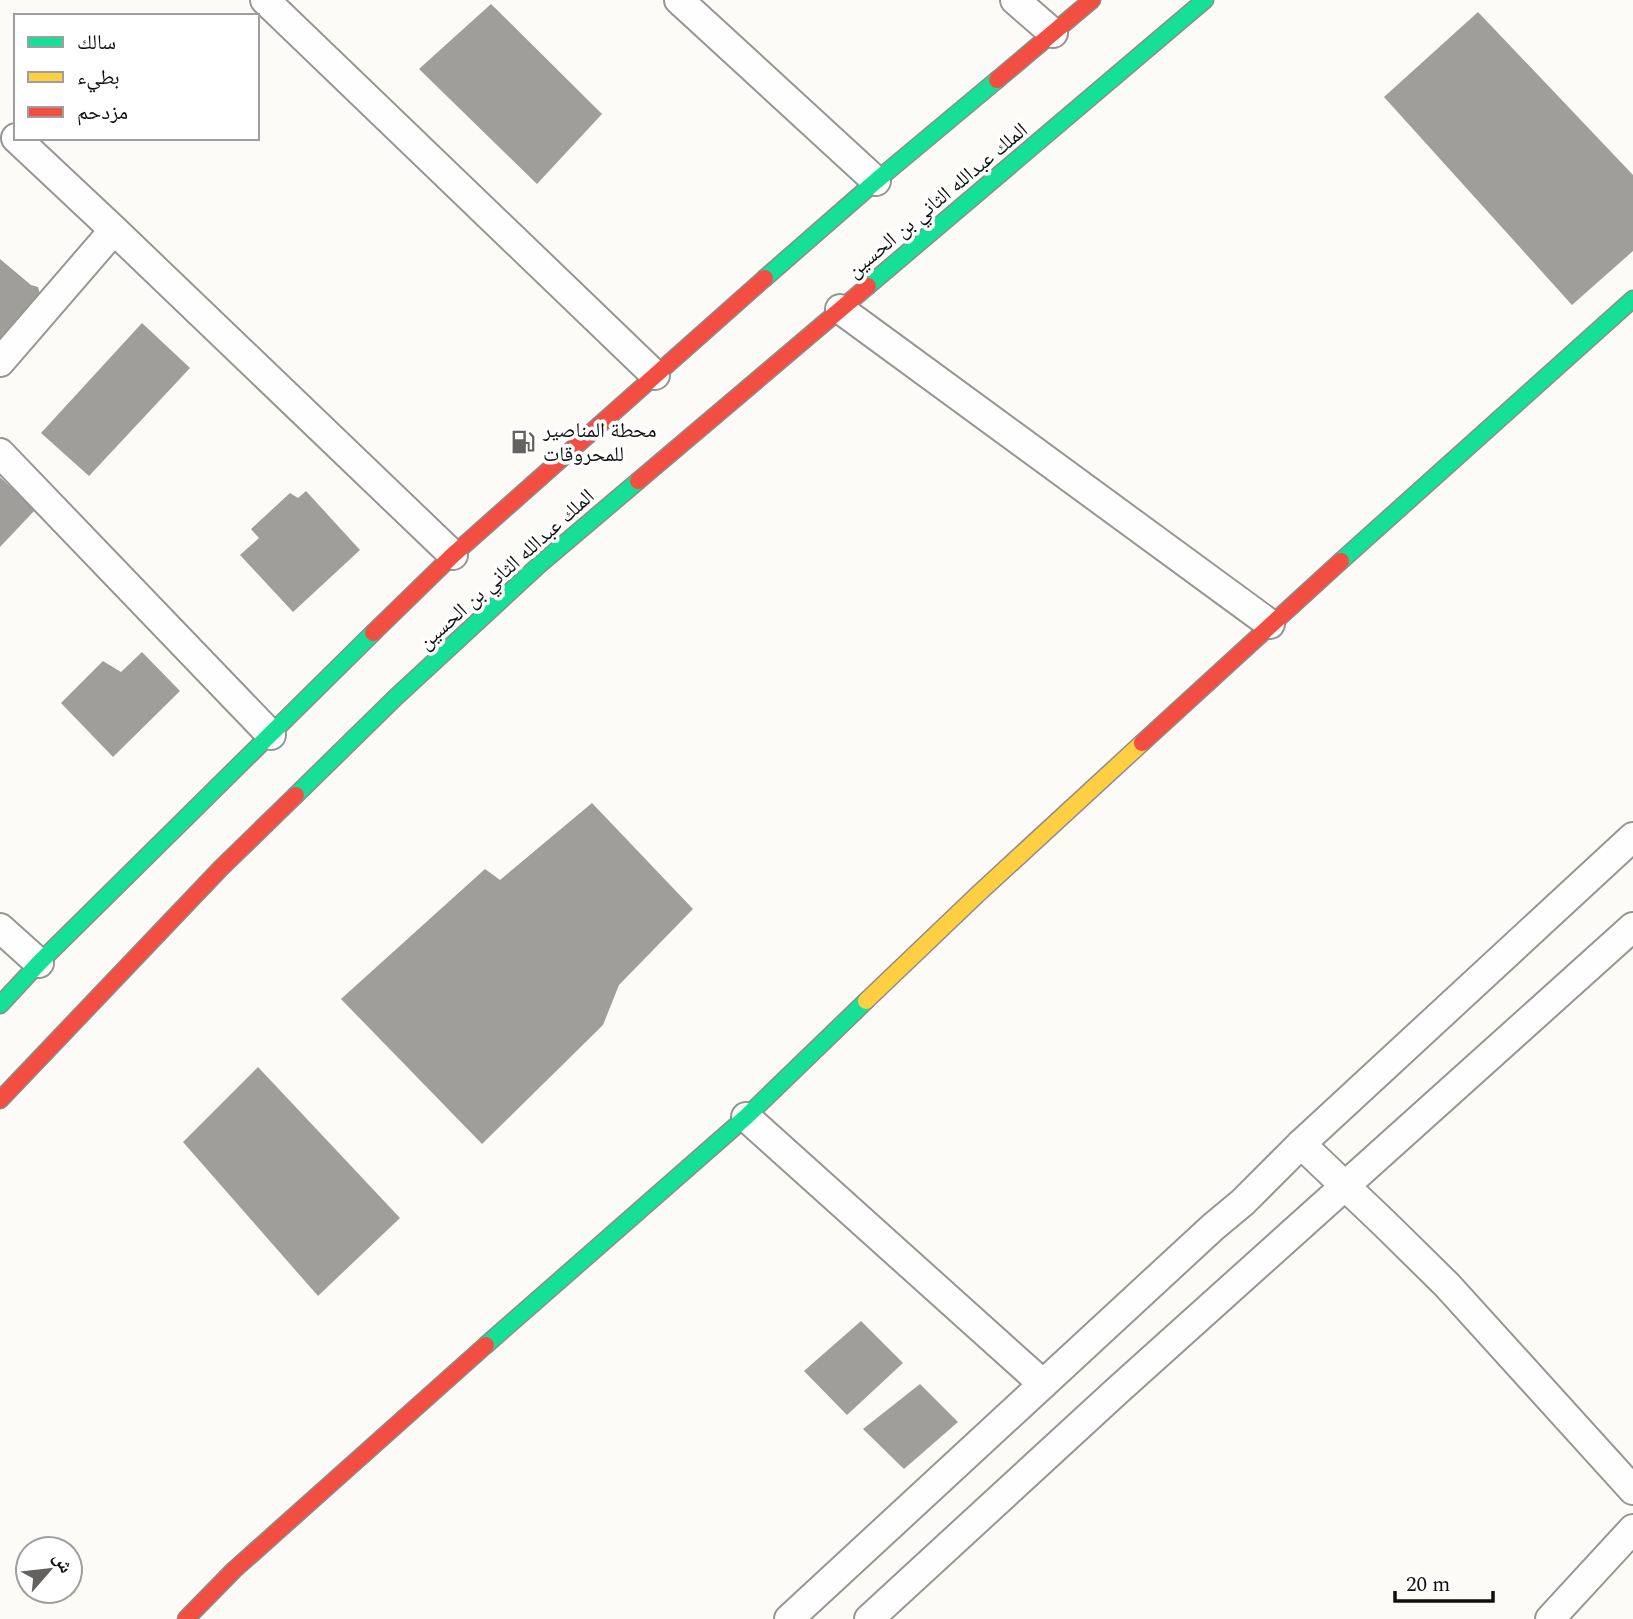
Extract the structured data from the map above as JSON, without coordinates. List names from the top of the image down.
{
  "streets": {
    "main road": ["الملك عبدالله الثاني بن الحسين"]
  },
  "places": {
    "fuel station": ["محطة المناصير للمحروقات"]
  },
  "legend": ["سالك", "بطيء", "مزدحم"],
  "scale_bar": "20 m",
  "north": "top right"
}
